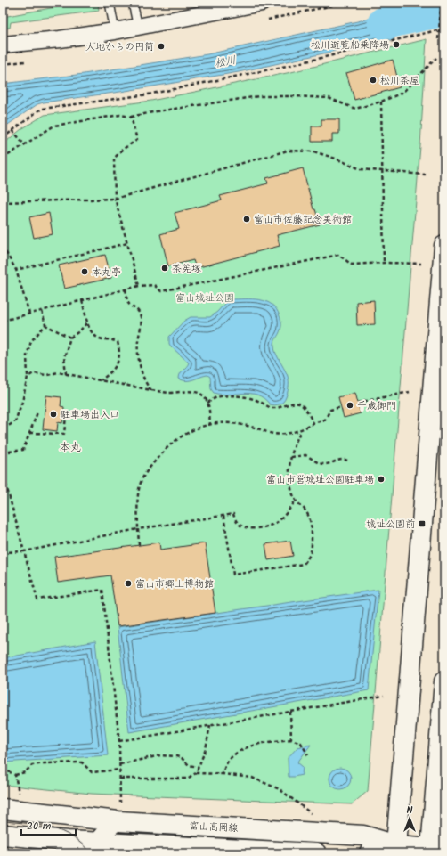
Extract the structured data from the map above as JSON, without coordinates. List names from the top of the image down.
{
  "streets": {
    "main road": ["富山高岡線"]
  },
  "districts": ["本丸"],
  "water": ["松川"],
  "parks": ["富山城址公園"],
  "places": {
    "other": [
      "松川遊覧船乗降場",
      "大地からの円筒",
      "松川茶屋",
      "富山市佐藤記念美術館",
      "茶筅塚",
      "本丸亭",
      "千歳御門",
      "駐車場出入口",
      "富山市営城址公園駐車場",
      "富山市郷土博物館"
    ],
    "transit": ["城址公園前"]
  },
  "scale_bar": "20 m",
  "north": "top"
}
